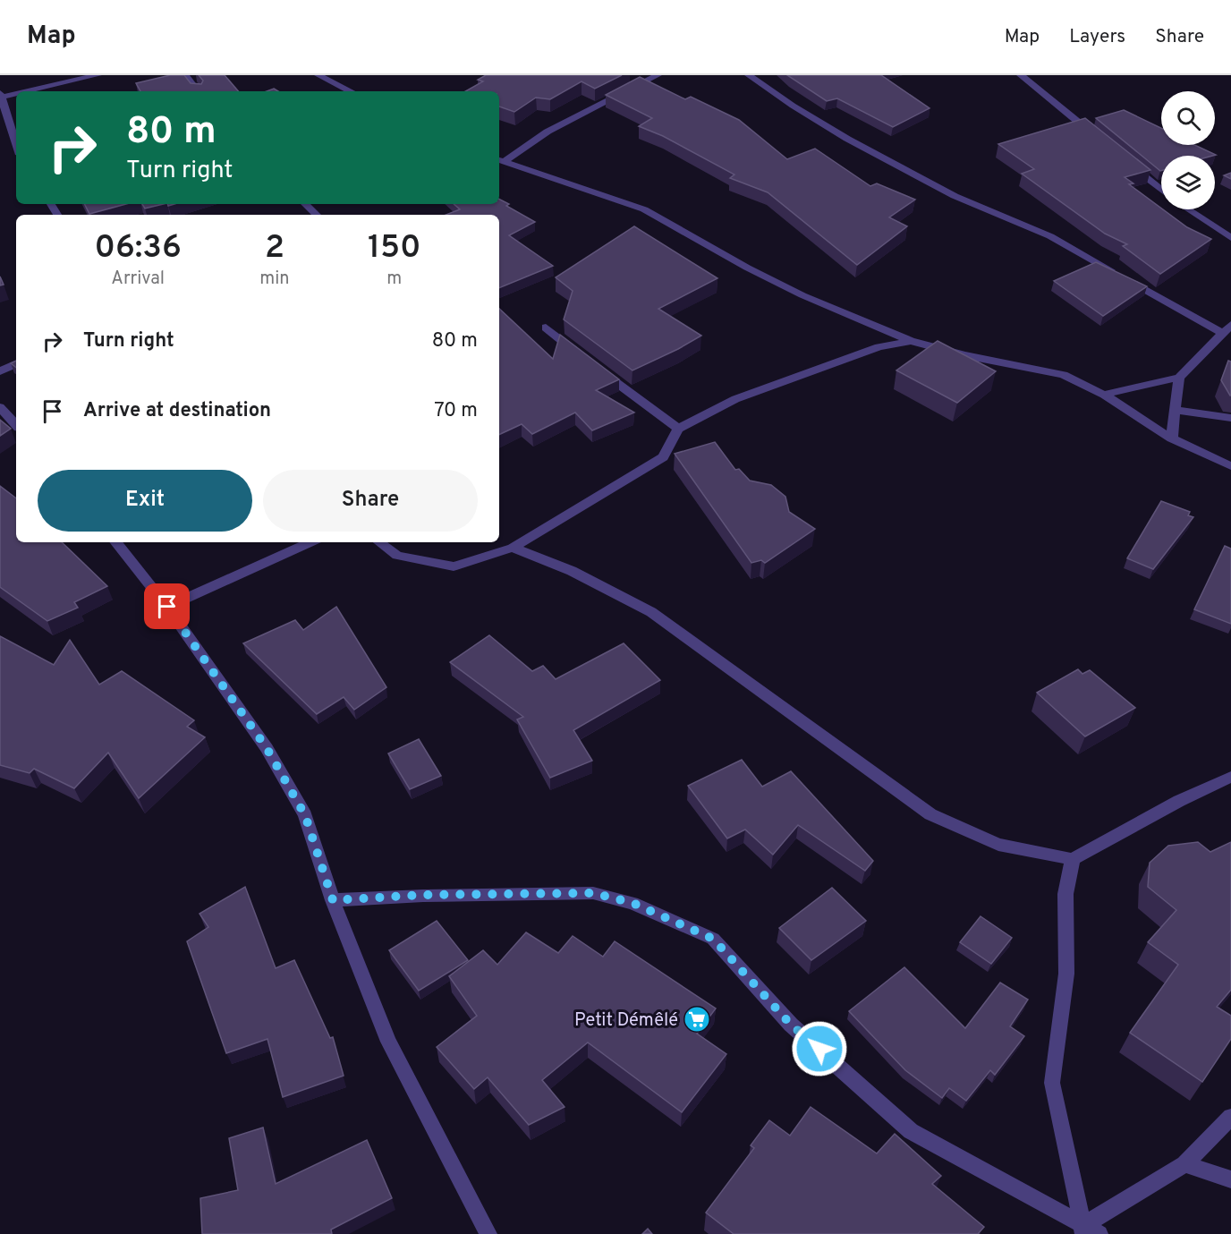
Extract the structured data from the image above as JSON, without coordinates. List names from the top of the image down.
{
  "places": {
    "supermarket": ["Petit Démêlé"]
  },
  "page": {
    "header": "Map",
    "nav": ["Map", "Layers", "Share"],
    "turn": ["80 m", "Turn right"],
    "eta": [
      "06:36",
      "Arrival",
      "2",
      "min",
      "150",
      "m"
    ],
    "list": [
      {
        "name": "Turn right",
        "value": "80 m"
      },
      {
        "name": "Arrive at destination",
        "value": "70 m"
      }
    ],
    "buttons": ["Exit", "Share"]
  }
}
